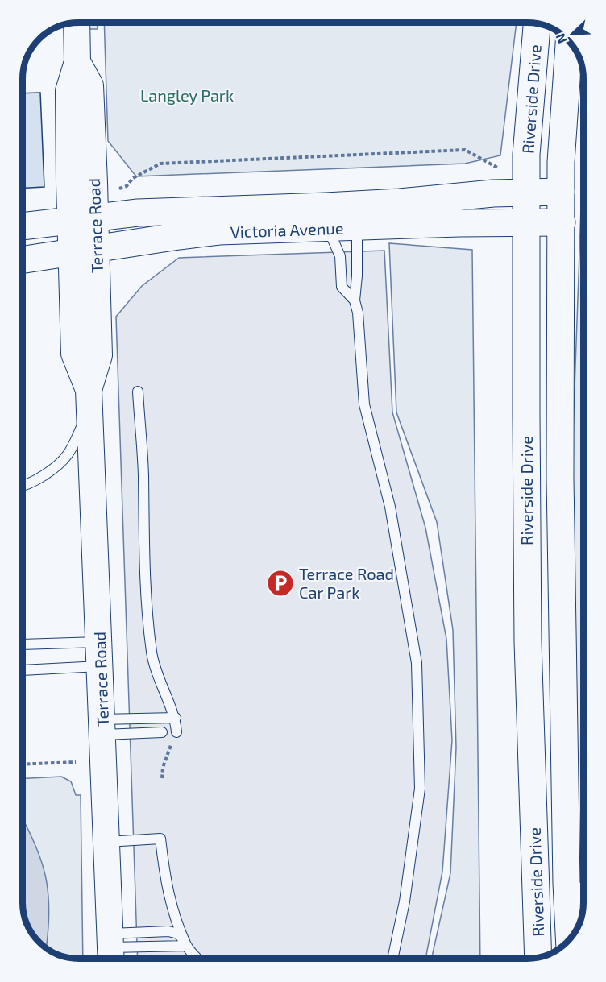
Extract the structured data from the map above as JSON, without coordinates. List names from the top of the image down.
{
  "streets": {
    "main road": ["Riverside Drive", "Victoria Avenue"],
    "street": ["Terrace Road"]
  },
  "crossings": [
    ["Riverside Drive", "Victoria Avenue"],
    ["Terrace Road", "Victoria Avenue"]
  ],
  "parks": ["Langley Park"],
  "places": {
    "parking": ["Terrace Road Car Park"]
  },
  "north": "bottom left"
}
